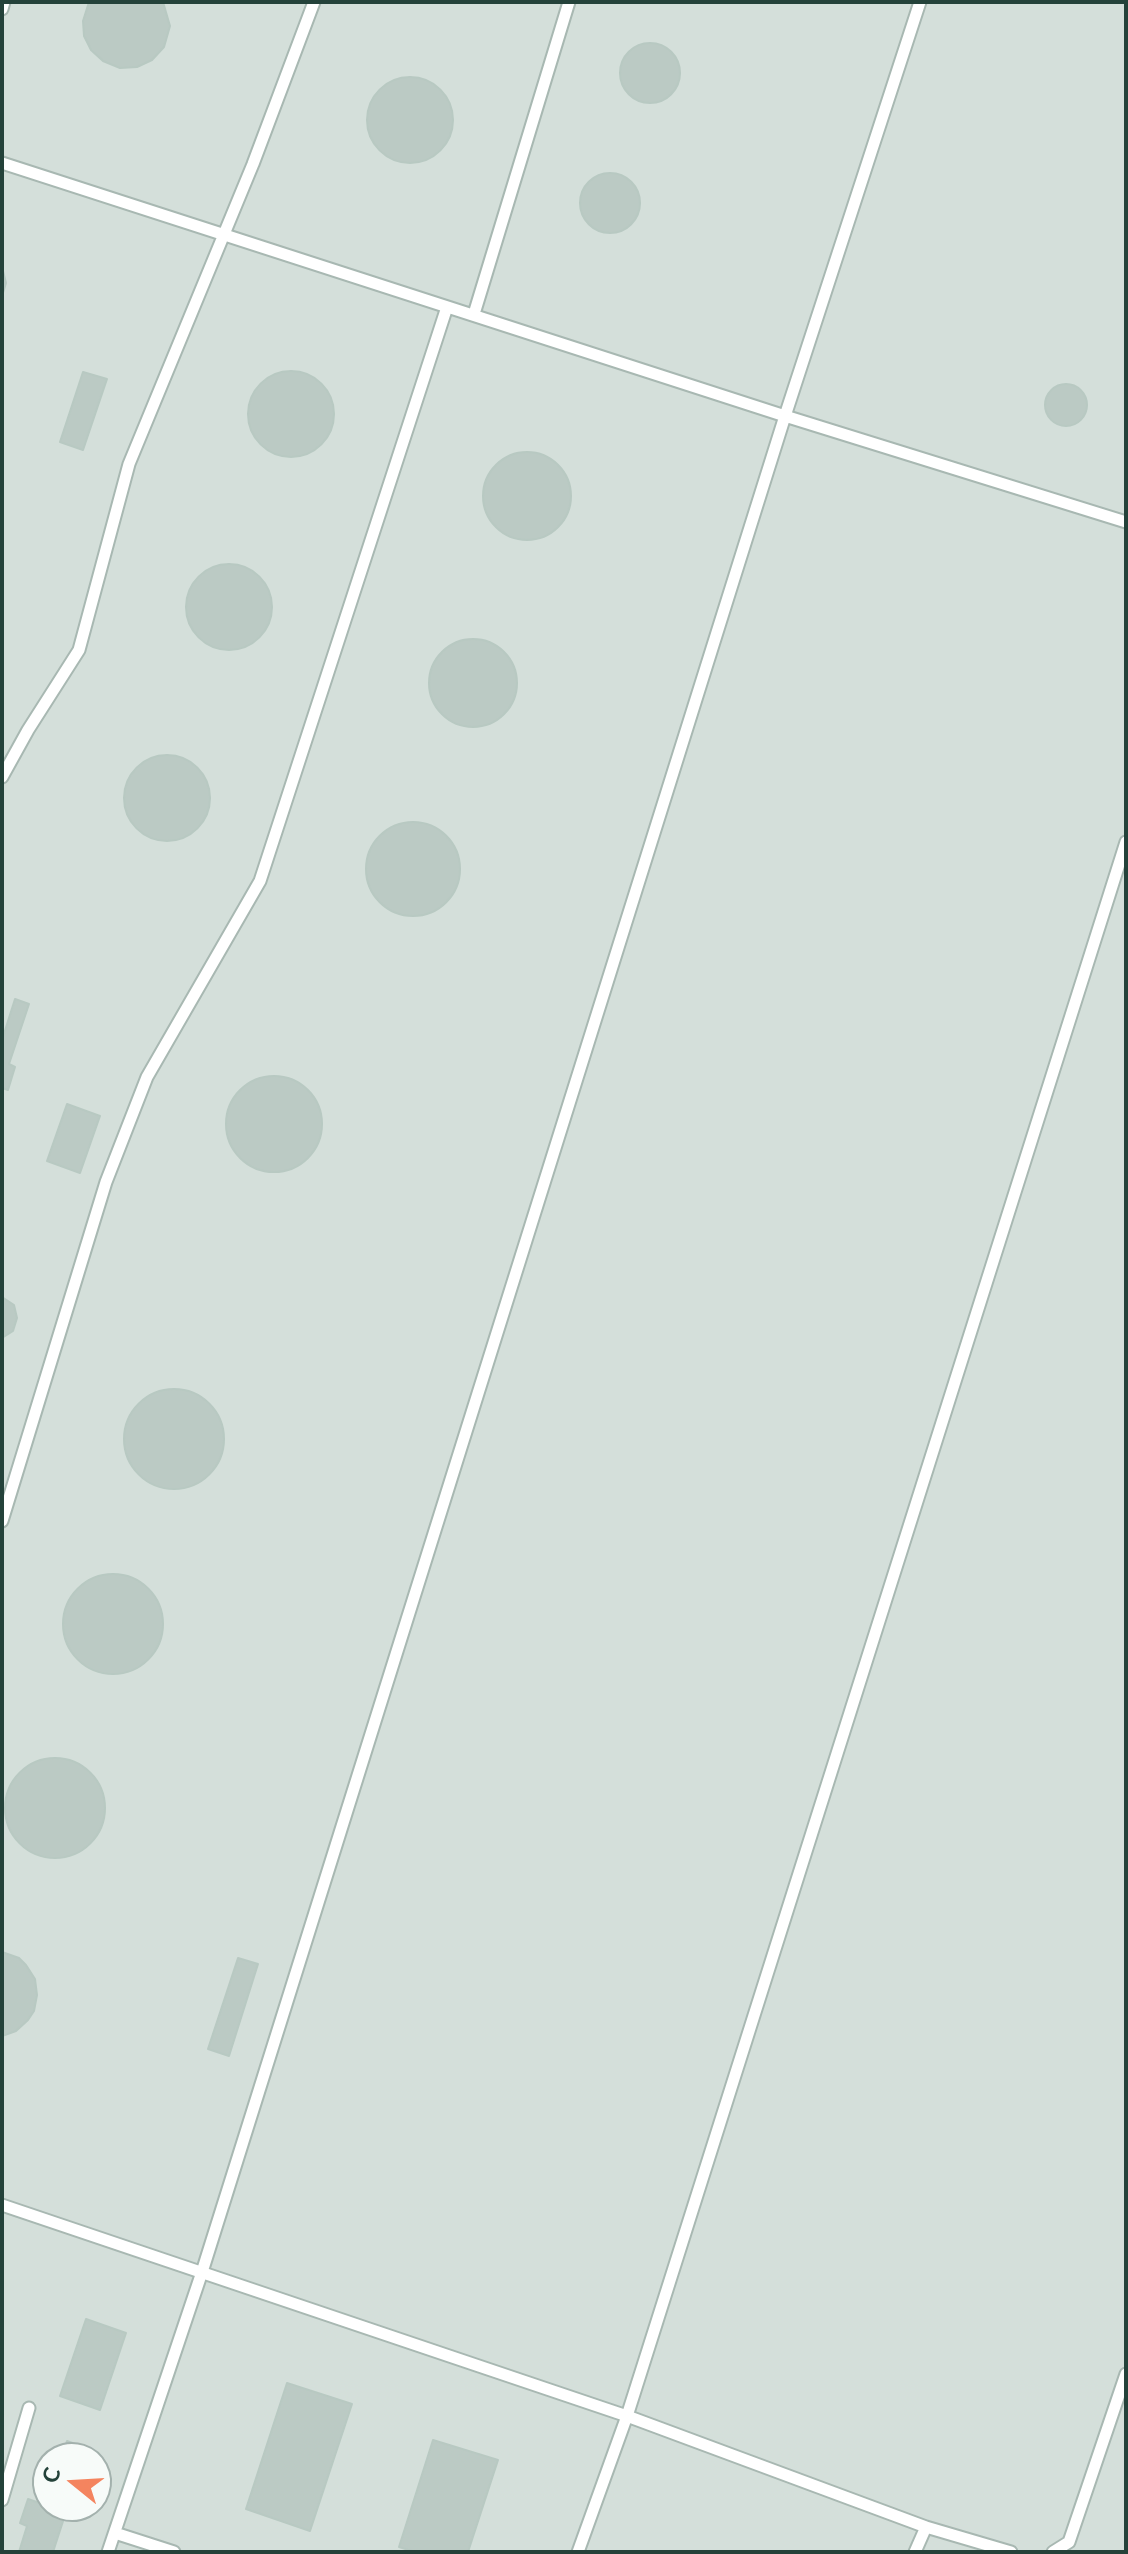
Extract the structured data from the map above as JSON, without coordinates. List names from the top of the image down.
{
  "north": "left"
}
